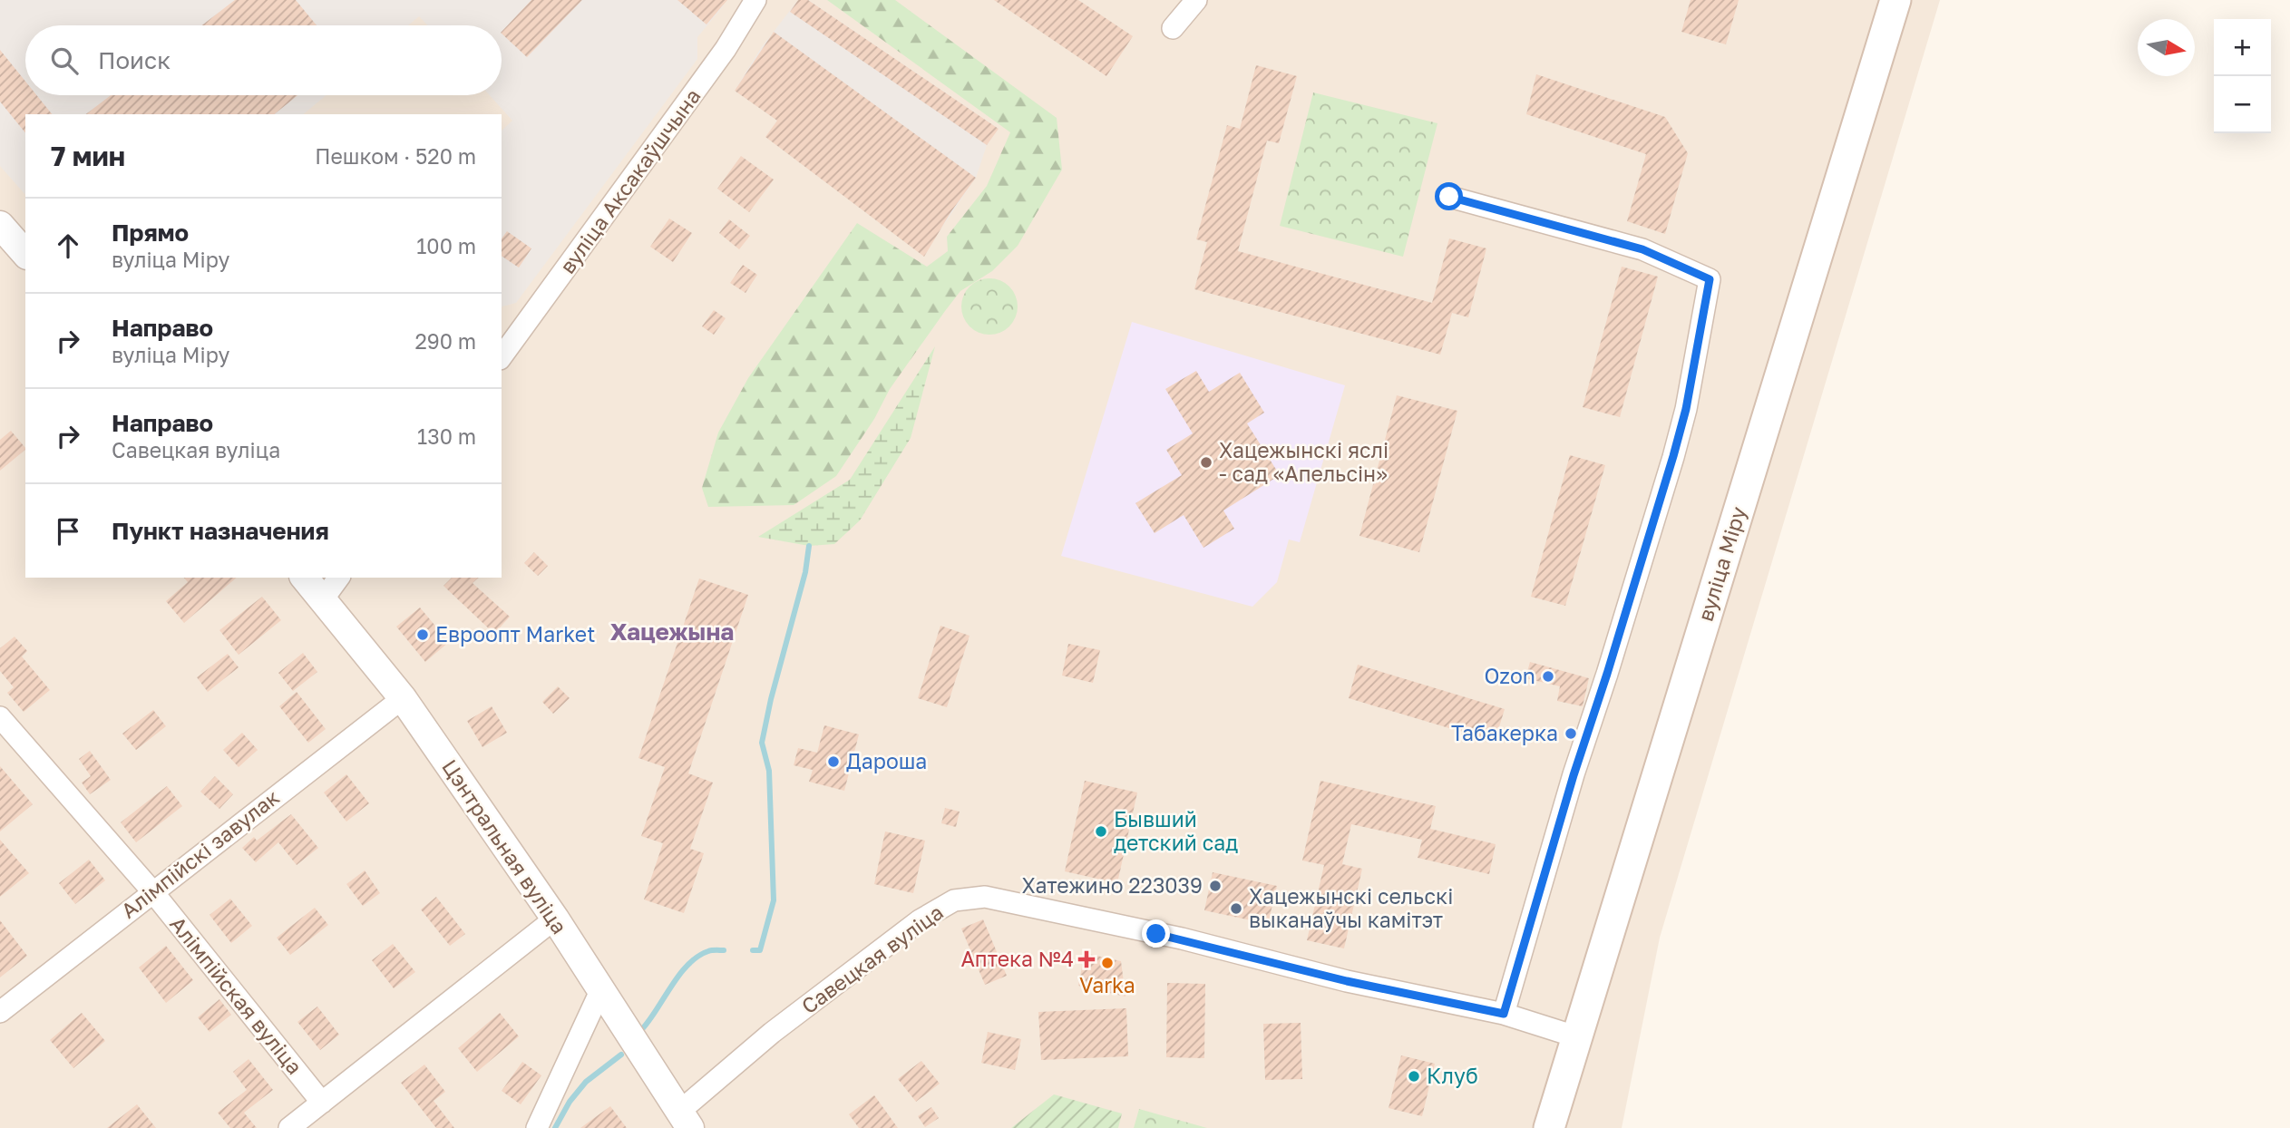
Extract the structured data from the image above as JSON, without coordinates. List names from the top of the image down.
{
  "streets": {
    "main road": ["вуліца Міру"],
    "street": [
      "вуліца Аксакаўшчына",
      "Цэнтральная вуліца",
      "Алімпійскі завулак",
      "Савецкая вуліца",
      "Алімпійская вуліца"
    ]
  },
  "crossings": [
    ["вуліца Міру", "Савецкая вуліца"],
    ["Цэнтральная вуліца", "Алімпійскі завулак"],
    ["Цэнтральная вуліца", "Савецкая вуліца"],
    ["Алімпійскі завулак", "Алімпійская вуліца"]
  ],
  "districts": ["Хацежына"],
  "places": {
    "other": [
      "Хацежынскі яслі - сад «Апельсін»",
      "Евроопт Market",
      "Ozon",
      "Табакерка",
      "Дароша",
      "Бывший детский сад",
      "Хатежино 223039",
      "Хацежынскі сельскі выканаўчы камітэт",
      "Varka",
      "Клуб"
    ],
    "health": ["Аптека №4"]
  },
  "north": "right",
  "page": {
    "map_buttons": ["+", "−"],
    "search": "Поиск",
    "heading": ["7 мин", "Пешком · 520 m"],
    "list": [
      ["Прямо", "вуліца Міру", "100 m"],
      ["Направо", "вуліца Міру", "290 m"],
      ["Направо", "Савецкая вуліца", "130 m"],
      "Пункт назначения"
    ]
  }
}
